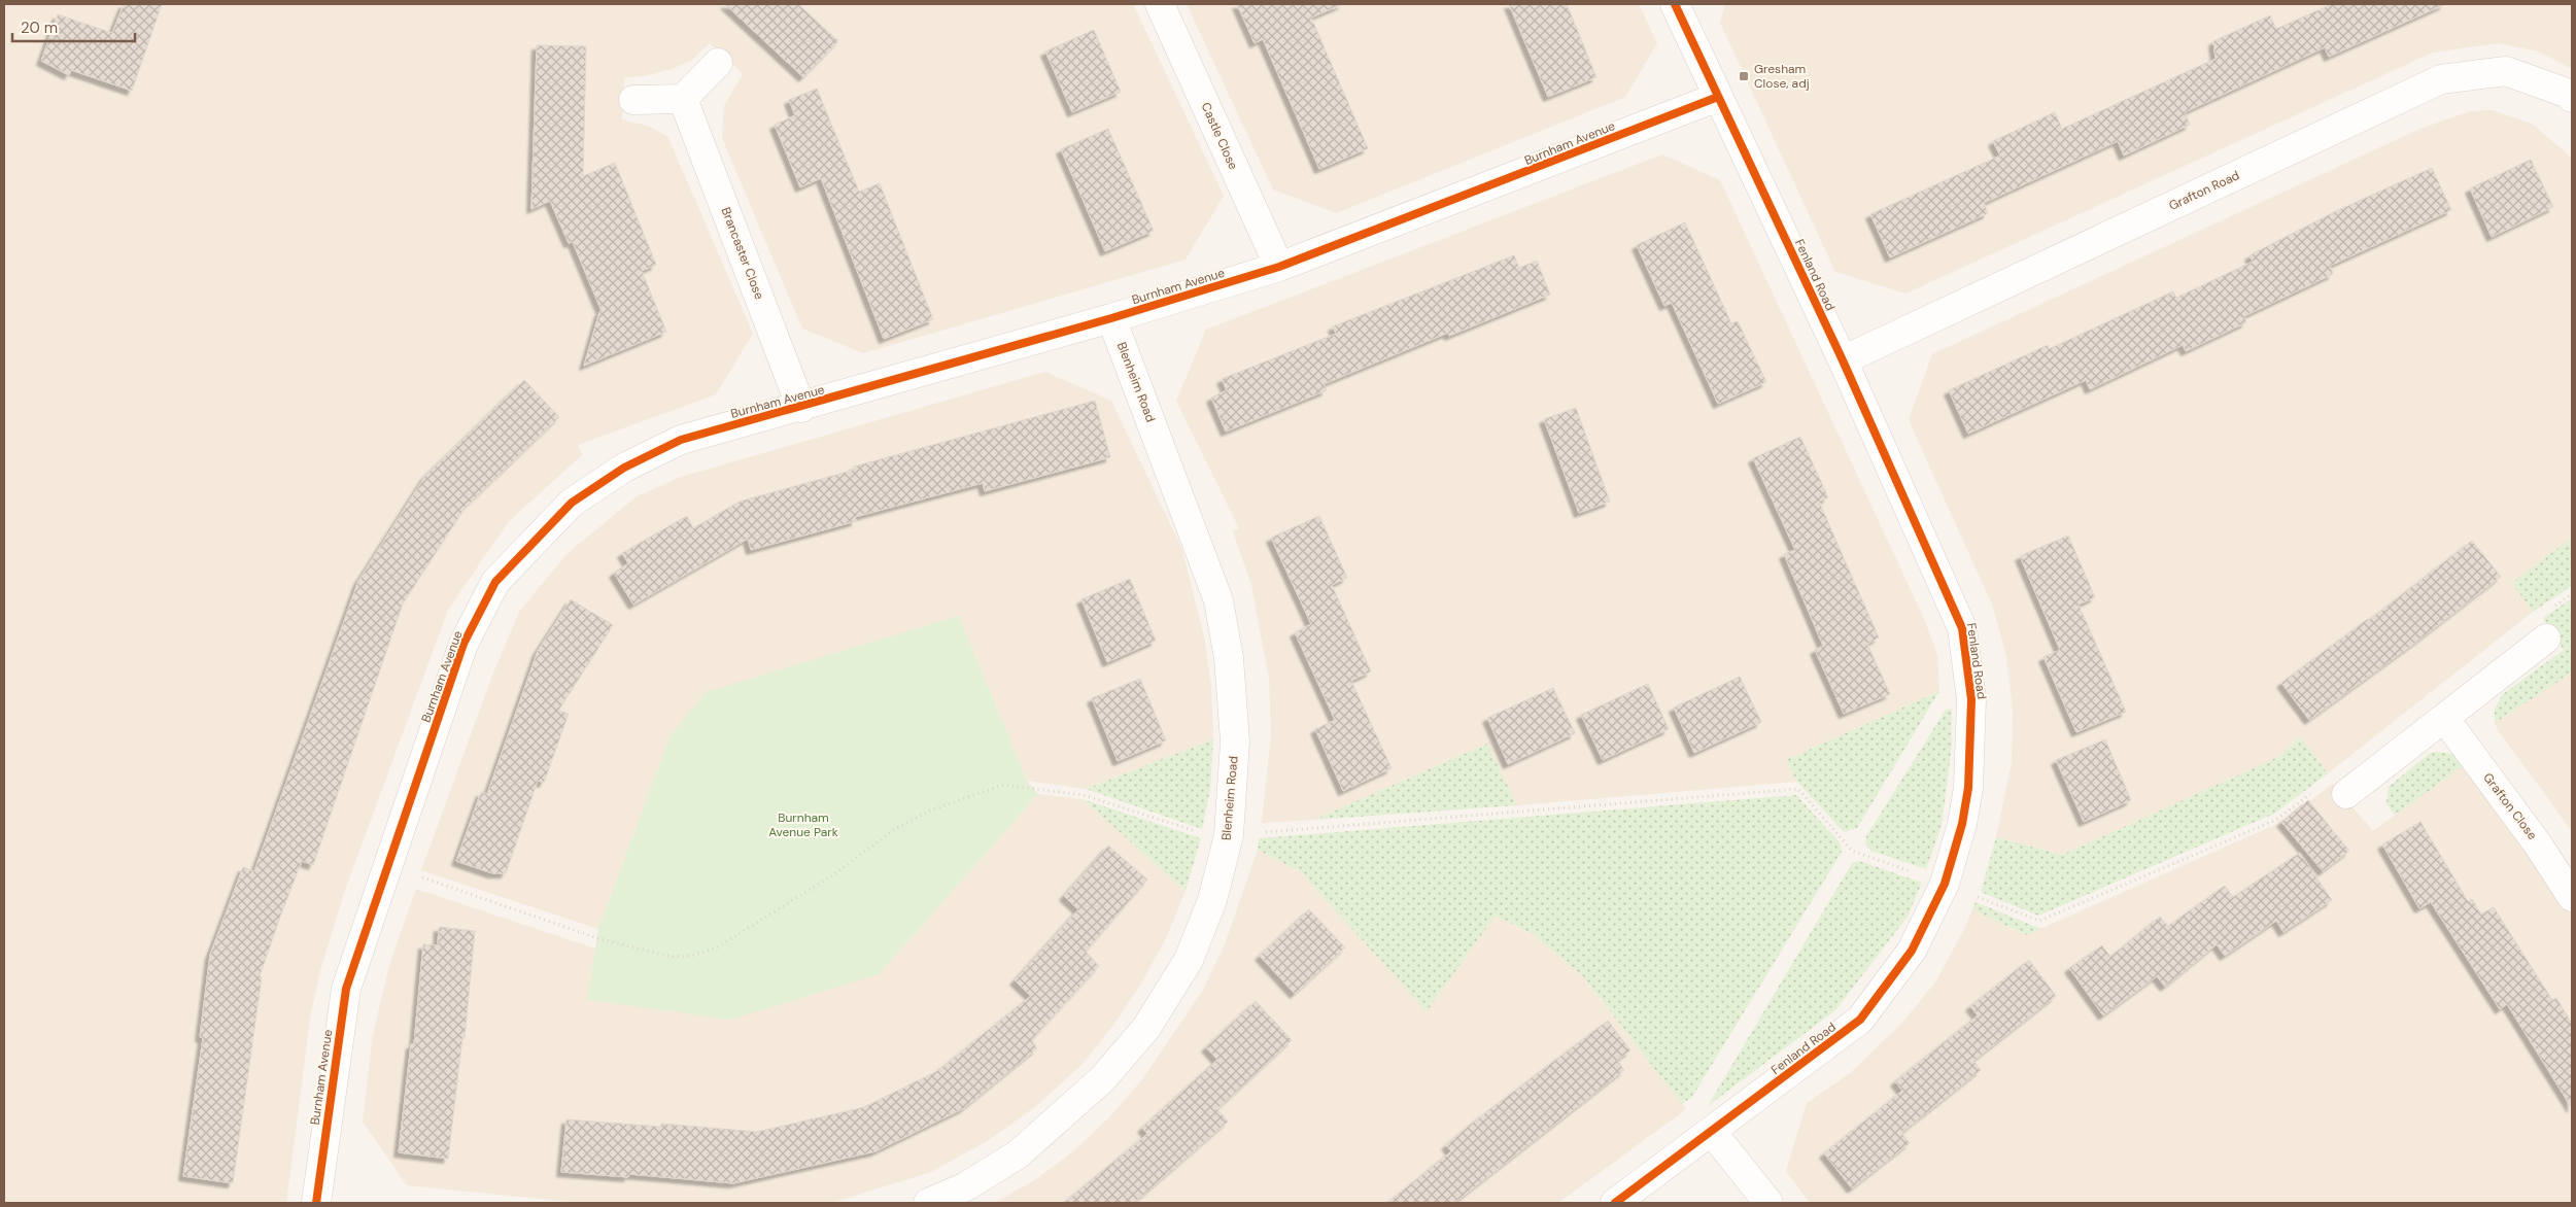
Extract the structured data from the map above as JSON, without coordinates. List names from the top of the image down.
{
  "streets": {
    "street": [
      "Castle Close",
      "Burnham Avenue",
      "Grafton Road",
      "Brancaster Close",
      "Fenland Road",
      "Blenheim Road",
      "Grafton Close"
    ]
  },
  "crossings": [
    ["Castle Close", "Burnham Avenue"],
    ["Burnham Avenue", "Brancaster Close"],
    ["Burnham Avenue", "Fenland Road"],
    ["Burnham Avenue", "Blenheim Road"],
    ["Grafton Road", "Fenland Road"]
  ],
  "parks": ["Burnham Avenue Park"],
  "places": {
    "transit": ["Gresham Close, adj"]
  },
  "scale_bar": "20 m"
}
